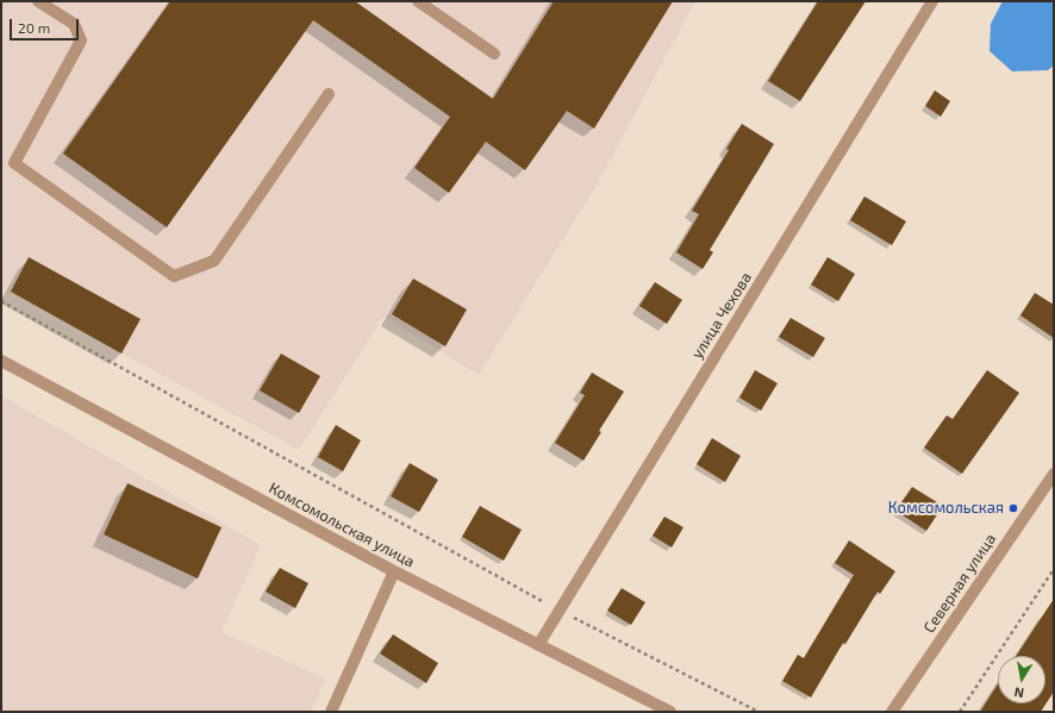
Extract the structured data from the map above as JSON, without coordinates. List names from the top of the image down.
{
  "streets": {
    "street": ["улица Чехова", "Комсомольская улица", "Северная улица"]
  },
  "crossings": [
    ["улица Чехова", "Комсомольская улица"]
  ],
  "places": ["Комсомольская"],
  "scale_bar": "20 m",
  "north": "bottom"
}
